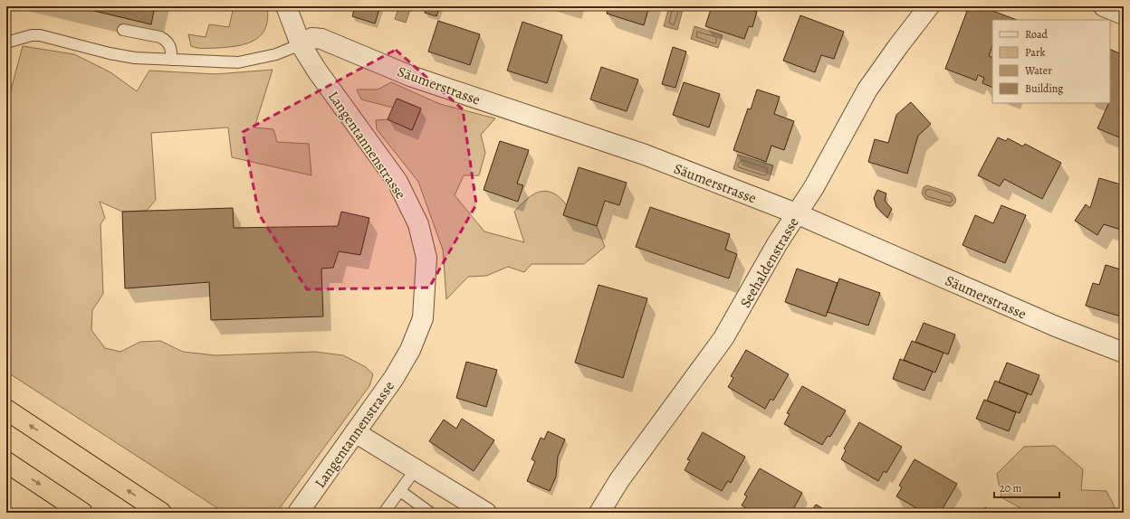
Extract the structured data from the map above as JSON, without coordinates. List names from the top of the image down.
{
  "streets": {
    "street": ["Säumerstrasse", "Langentannenstrasse", "Seehaldenstrasse"]
  },
  "crossings": [
    ["Säumerstrasse", "Langentannenstrasse"],
    ["Säumerstrasse", "Seehaldenstrasse"]
  ],
  "legend": [
    "Road",
    "Park",
    "Water",
    "Building"
  ],
  "scale_bar": "20 m"
}
